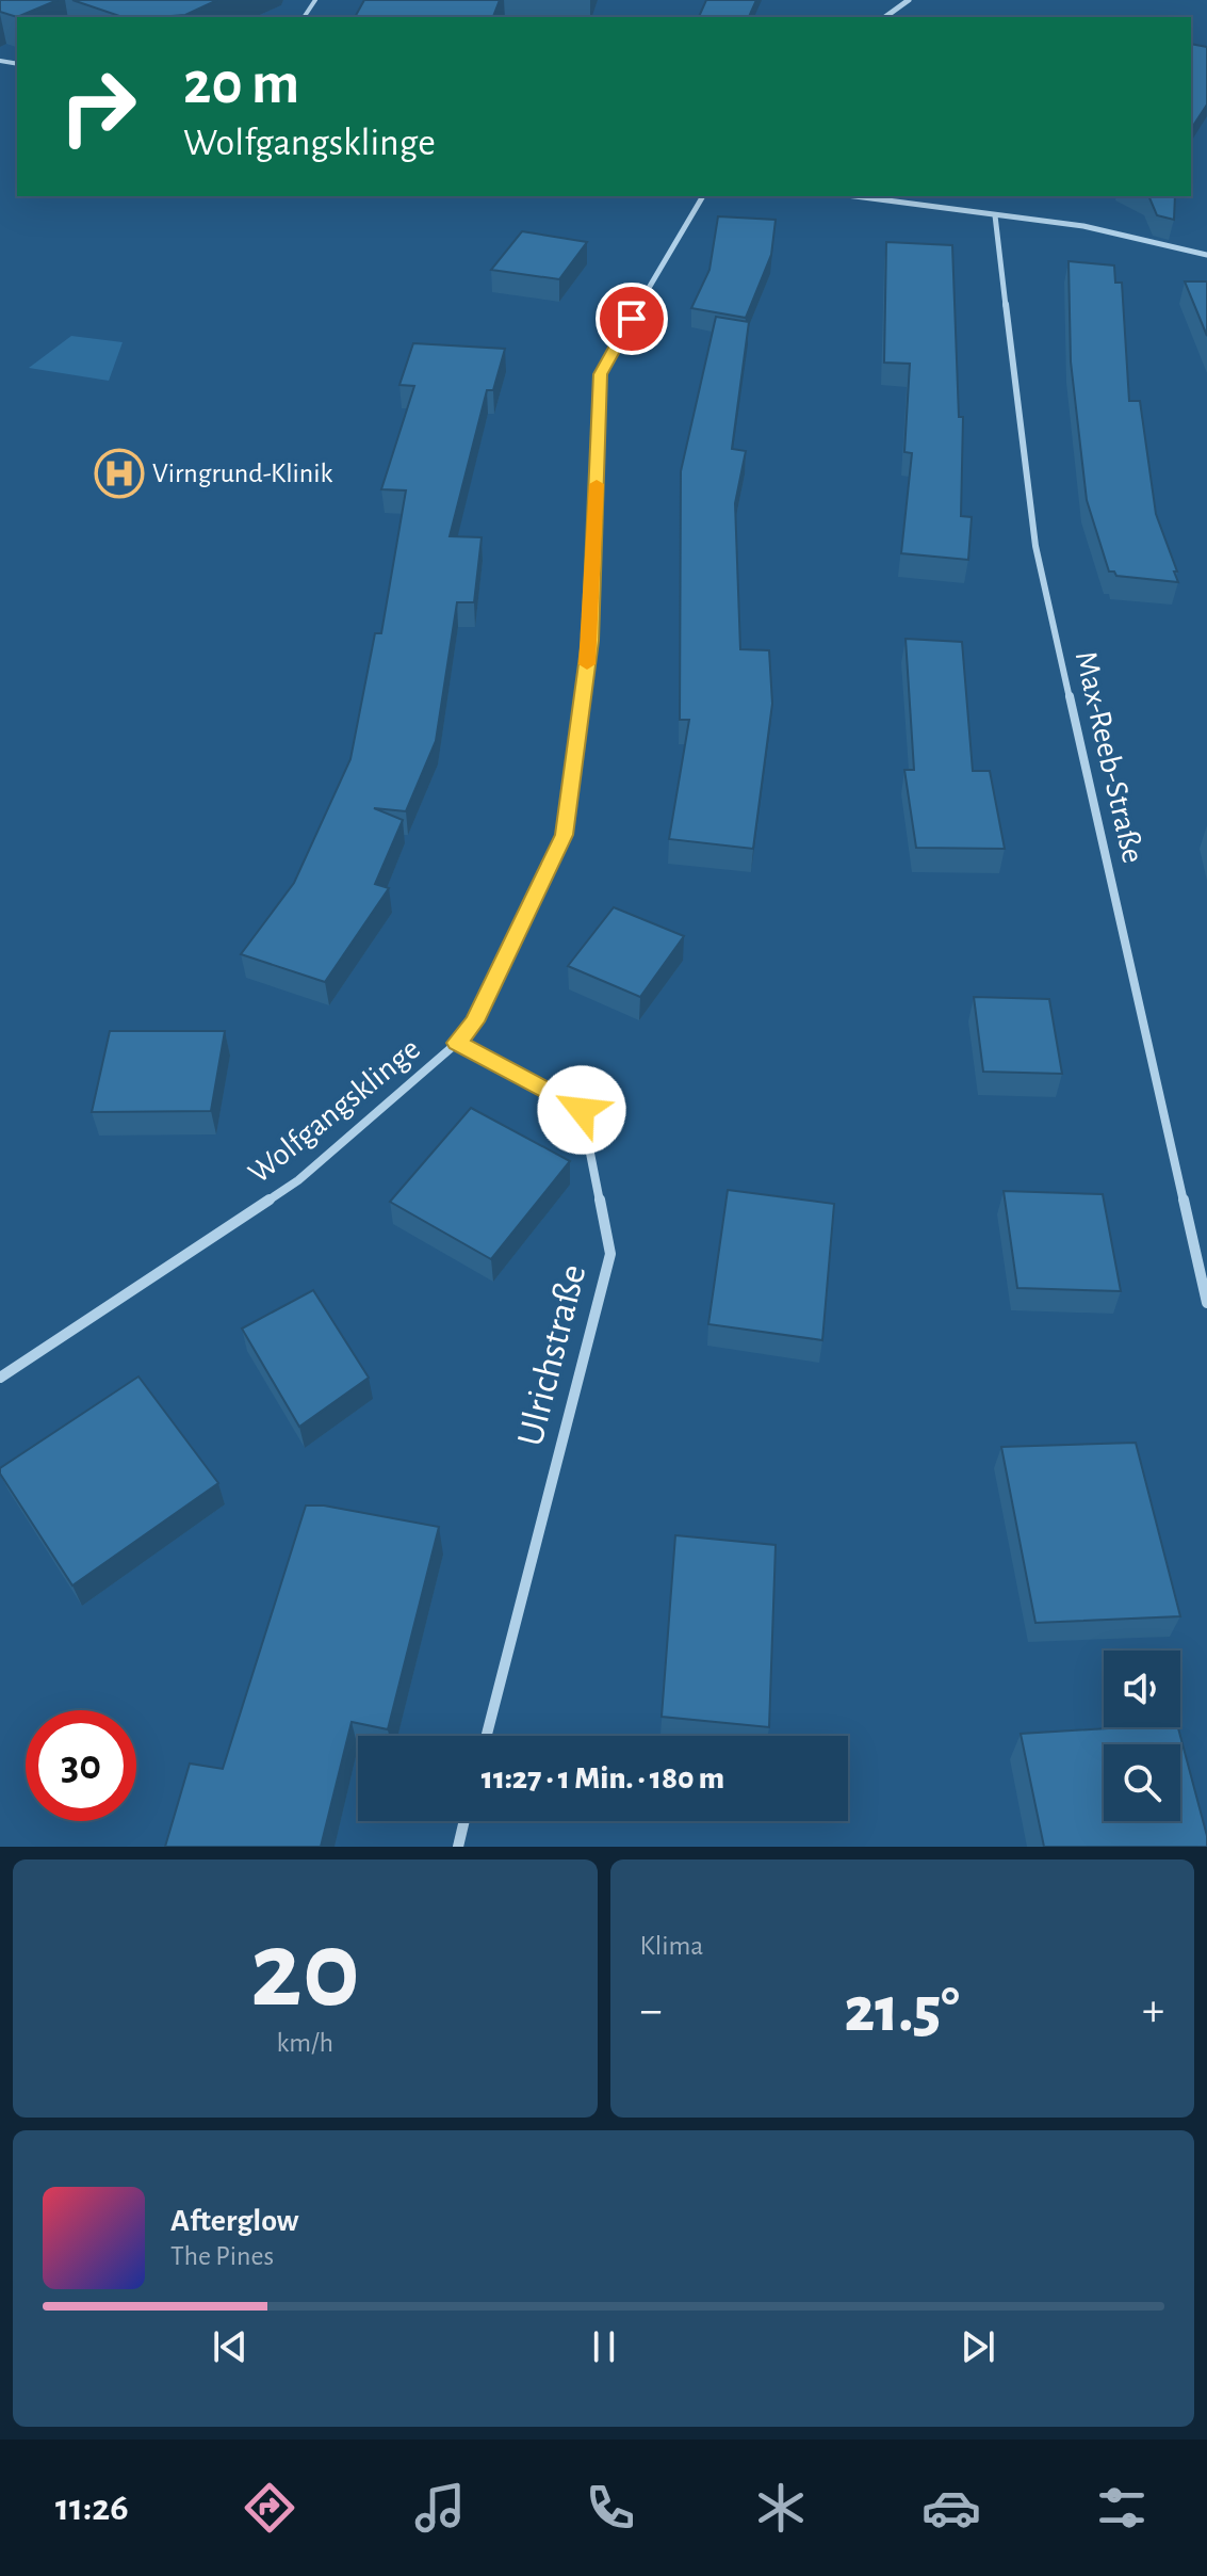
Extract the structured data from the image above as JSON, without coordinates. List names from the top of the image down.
{
  "streets": {
    "street": ["Max-Reeb-Straße", "Wolfgangsklinge", "Ulrichstraße"]
  },
  "crossings": [
    ["Wolfgangsklinge", "Ulrichstraße"]
  ],
  "places": {
    "hospital": ["Virngrund-Klinik"]
  },
  "page": {
    "turn": ["20 m", "Wolfgangsklinge"],
    "limit": "30",
    "trip": "11:27 · 1 Min. · 180 m",
    "tile": [
      ["20", "km/h"],
      "Klima"
    ],
    "heat": ["−", "21.5°", "+"],
    "song": ["Afterglow", "The Pines"],
    "tabs": "11:26"
  }
}
